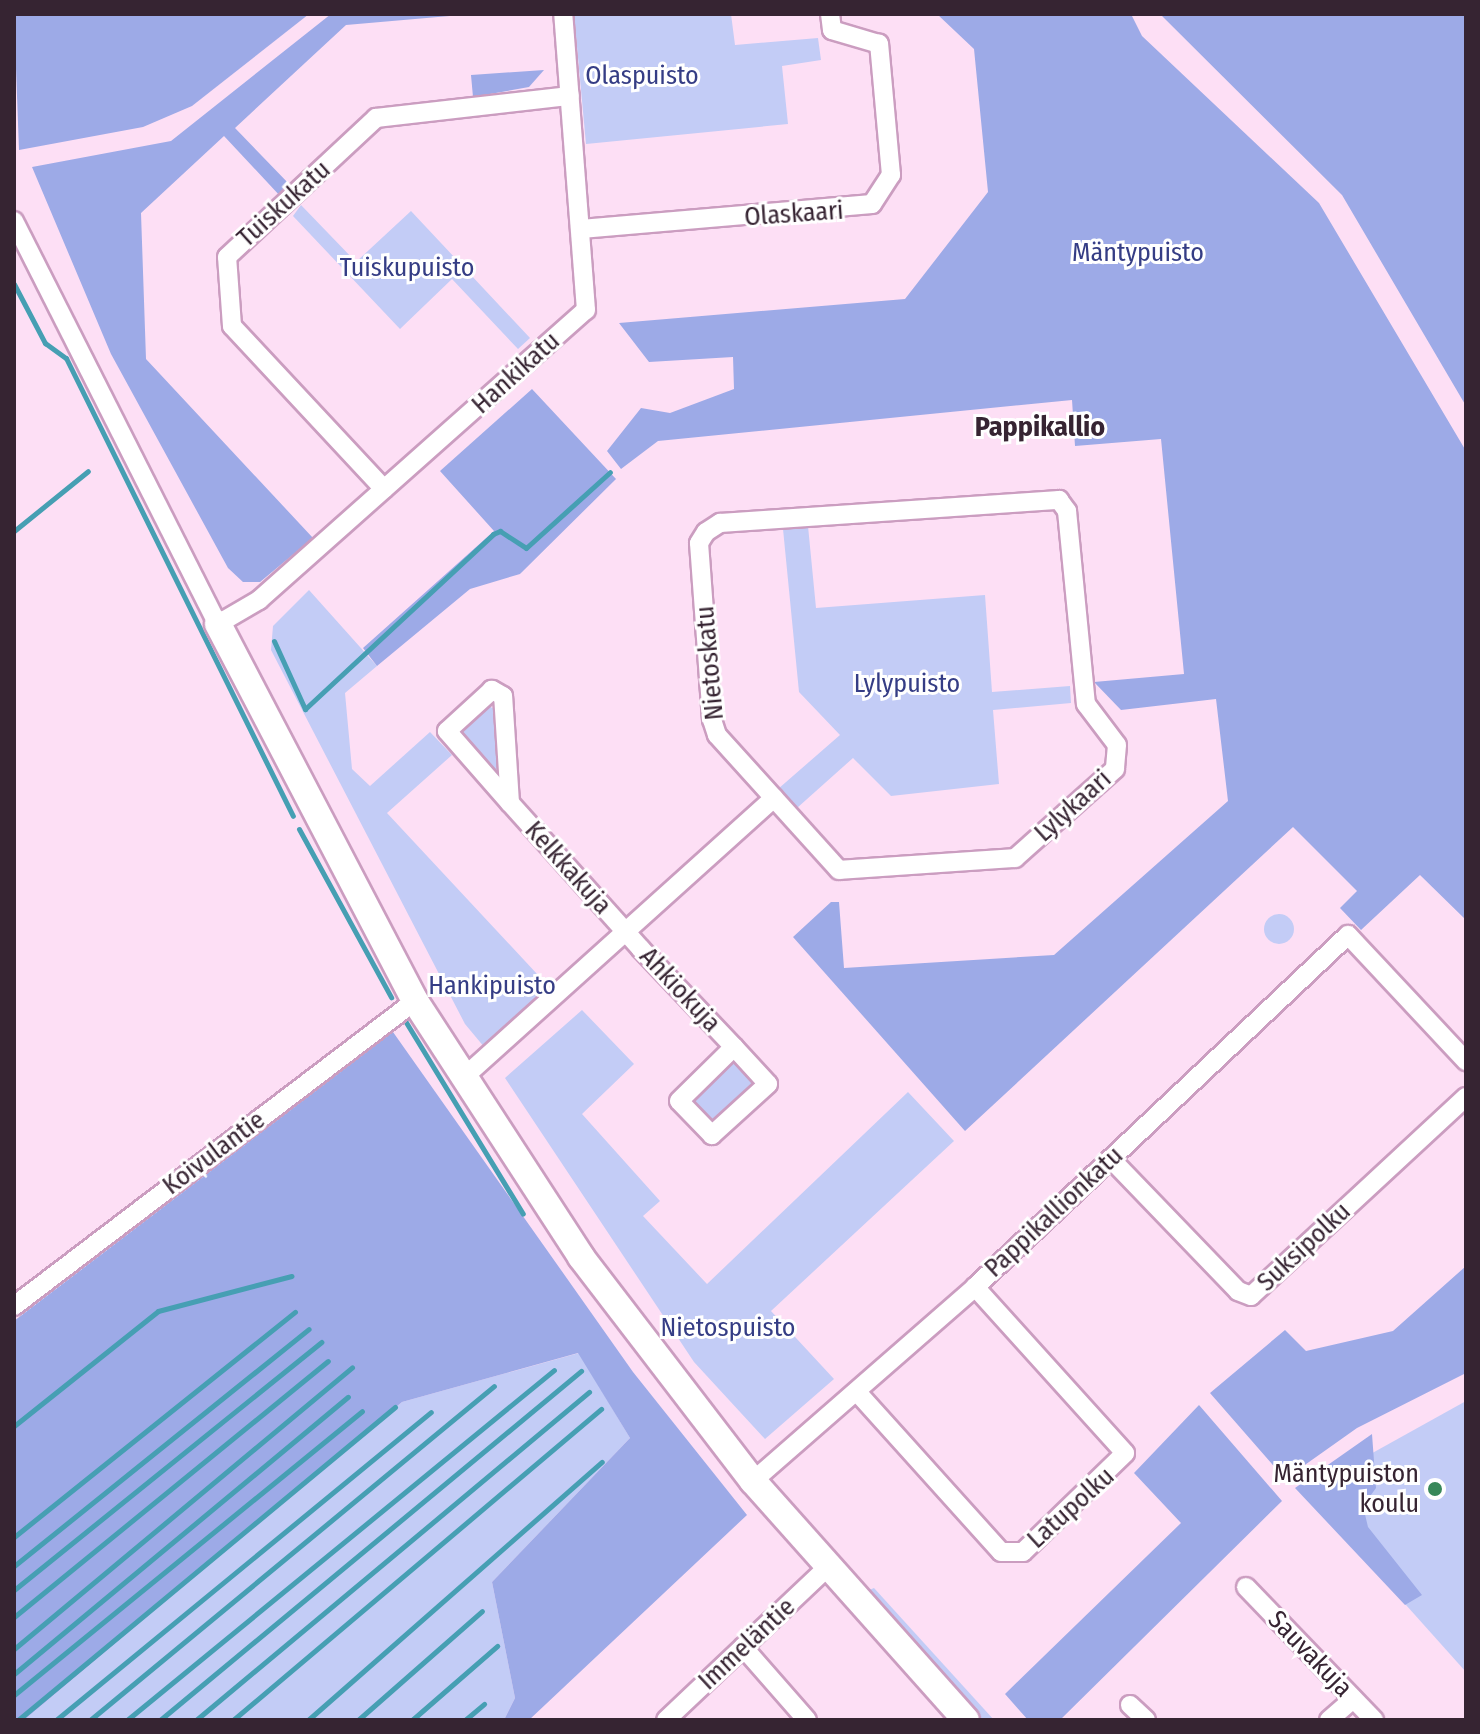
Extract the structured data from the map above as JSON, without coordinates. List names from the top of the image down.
{
  "streets": {
    "street": [
      "Tuiskukatu",
      "Olaskaari",
      "Hankikatu",
      "Nietoskatu",
      "Lylykaari",
      "Kelkkakuja",
      "Ahkiokuja",
      "Koivulantie",
      "Pappikallionkatu",
      "Suksipolku",
      "Latupolku",
      "Immeläntie",
      "Sauvakuja"
    ]
  },
  "crossings": [
    ["Tuiskukatu", "Hankikatu"],
    ["Olaskaari", "Hankikatu"],
    ["Nietoskatu", "Lylykaari"],
    ["Kelkkakuja", "Ahkiokuja"],
    ["Pappikallionkatu", "Suksipolku"],
    ["Pappikallionkatu", "Latupolku"]
  ],
  "districts": ["Pappikallio"],
  "parks": [
    "Olaspuisto",
    "Mäntypuisto",
    "Tuiskupuisto",
    "Lylypuisto",
    "Hankipuisto",
    "Nietospuisto"
  ],
  "places": ["Mäntypuiston koulu"]
}
